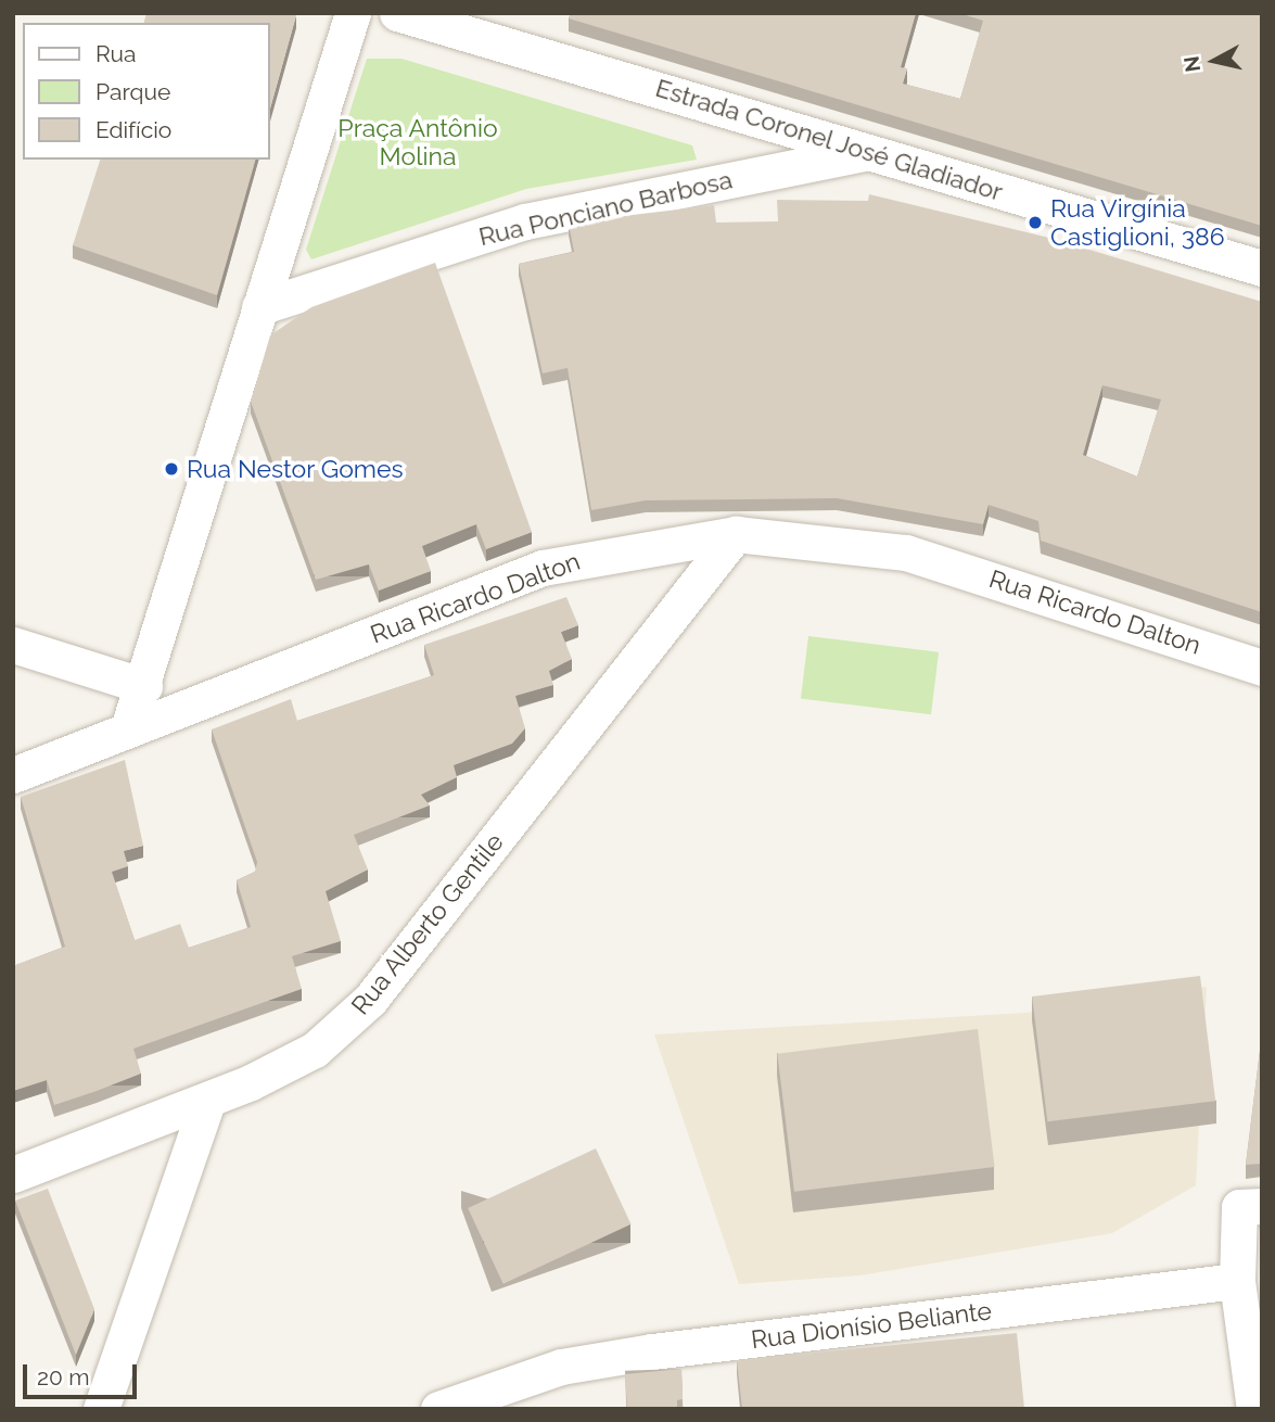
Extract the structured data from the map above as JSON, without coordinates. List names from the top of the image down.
{
  "streets": {
    "street": [
      "Estrada Coronel José Gladiador",
      "Rua Ponciano Barbosa",
      "Rua Ricardo Dalton",
      "Rua Alberto Gentile",
      "Rua Dionísio Beliante"
    ]
  },
  "crossings": [
    ["Estrada Coronel José Gladiador", "Rua Ponciano Barbosa"],
    ["Rua Ricardo Dalton", "Rua Alberto Gentile"]
  ],
  "parks": ["Praça Antônio Molina"],
  "places": ["Rua Virgínia Castiglioni, 386", "Rua Nestor Gomes"],
  "legend": ["Rua", "Parque", "Edifício"],
  "scale_bar": "20 m",
  "north": "left"
}
